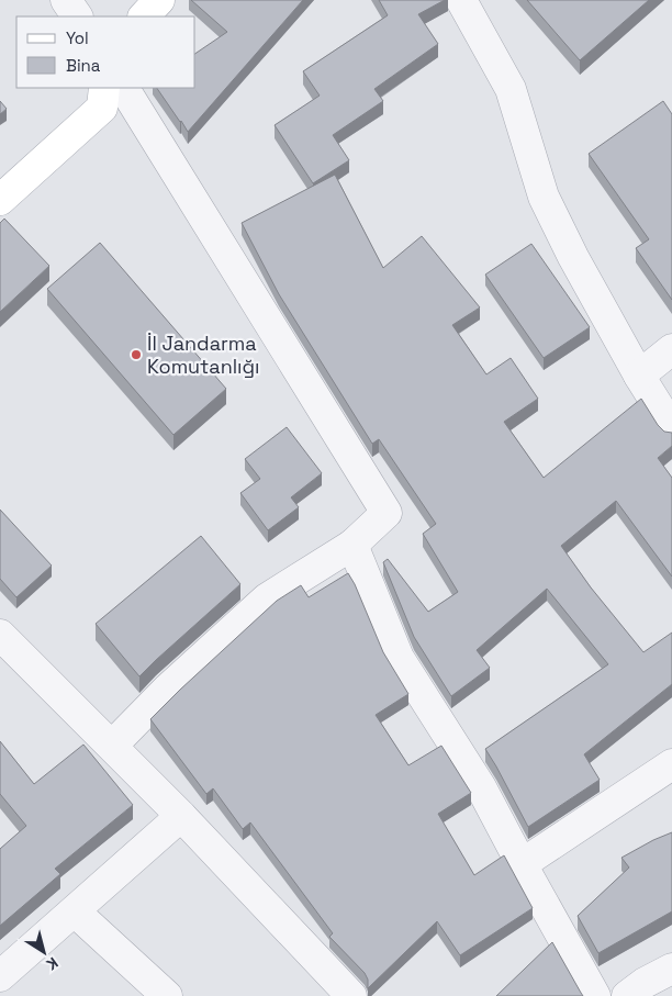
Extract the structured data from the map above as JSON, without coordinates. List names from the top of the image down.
{
  "places": ["İl Jandarma Komutanlığı"],
  "legend": ["Yol", "Bina"],
  "north": "bottom right"
}
